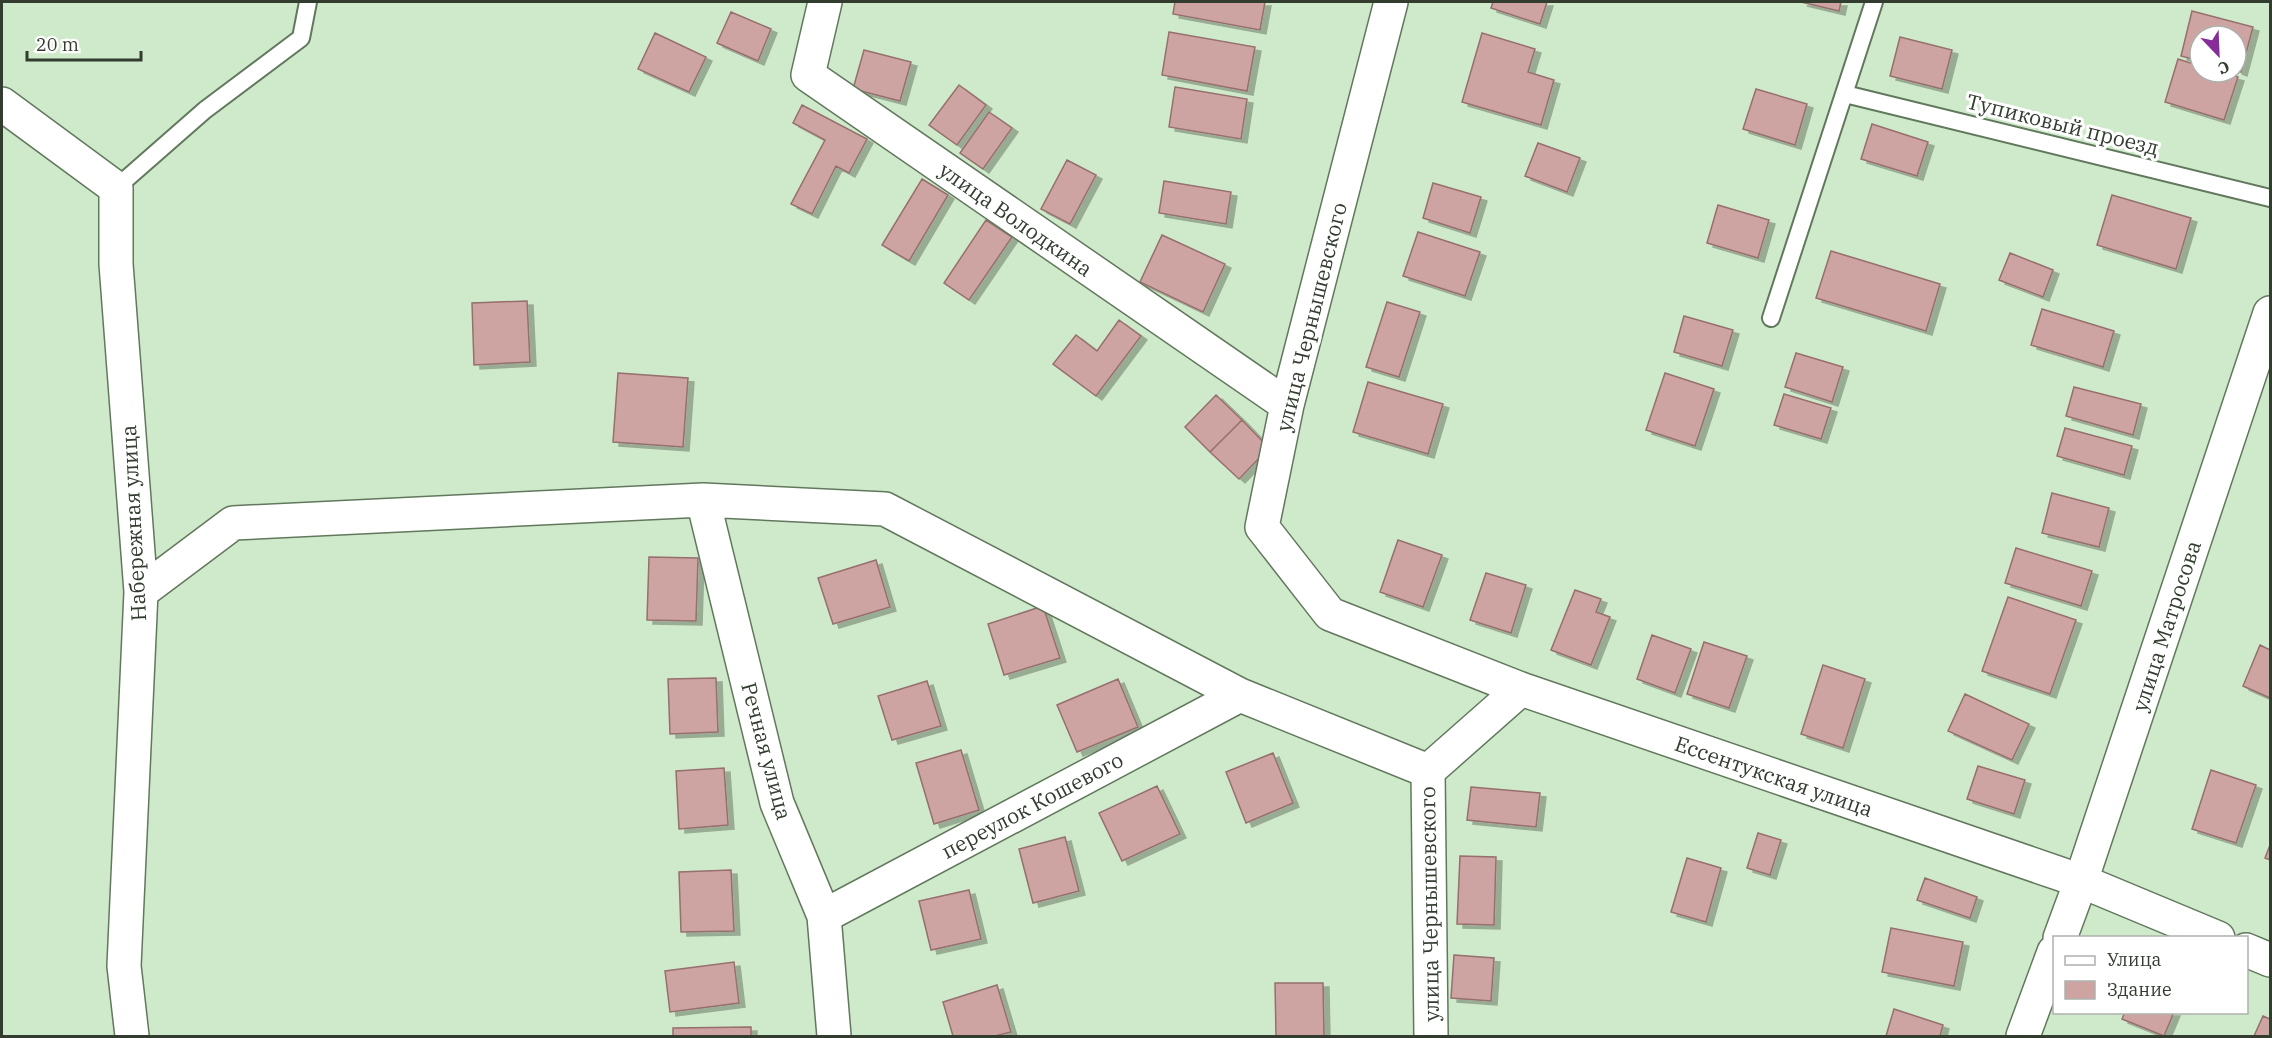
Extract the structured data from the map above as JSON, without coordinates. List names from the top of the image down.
{
  "streets": {
    "street": [
      "улица Володкина",
      "улица Чернышевского",
      "Набережная улица",
      "улица Матросова",
      "Речная улица",
      "Ессентукская улица",
      "переулок Кошевого"
    ],
    "lane": ["Тупиковый проезд"]
  },
  "crossings": [
    ["улица Володкина", "улица Чернышевского"],
    ["улица Чернышевского", "Ессентукская улица"],
    ["улица Матросова", "Ессентукская улица"],
    ["Речная улица", "переулок Кошевого"]
  ],
  "legend": ["Улица", "Здание"],
  "scale_bar": "20 m",
  "north": "bottom right"
}
